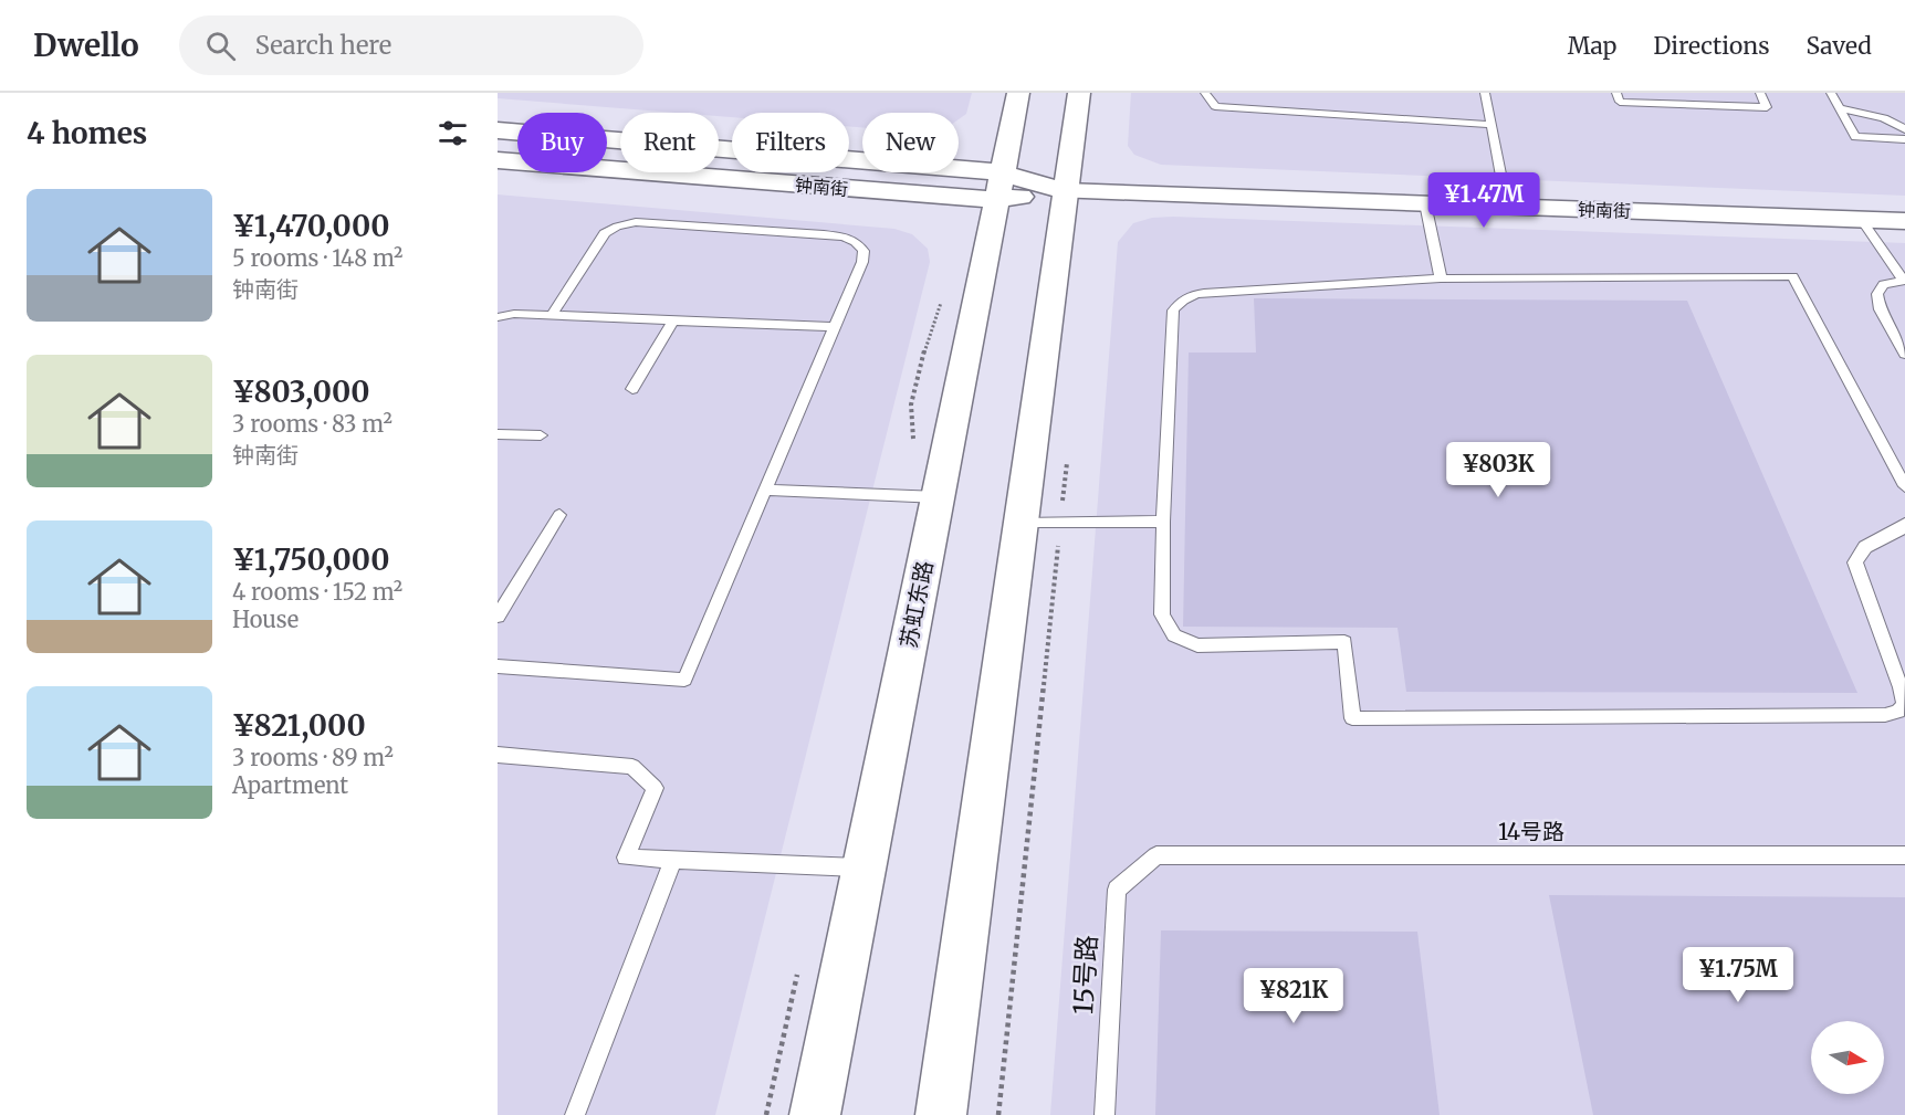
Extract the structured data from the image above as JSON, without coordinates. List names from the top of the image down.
{
  "streets": {
    "main road": ["钟南街", "苏虹东路"],
    "lane": ["14号路", "15号路"]
  },
  "crossings": [
    ["钟南街", "苏虹东路"],
    ["14号路", "15号路"]
  ],
  "north": "right",
  "page": {
    "header": "Dwello",
    "search": "Search here",
    "nav": ["Map", "Directions", "Saved"],
    "heading": "4 homes",
    "chip": [
      "Buy",
      "Rent",
      "Filters",
      "New"
    ],
    "list": [
      {
        "name": "¥1,470,000",
        "note": "5 rooms · 148 m² · 钟南街"
      },
      {
        "name": "¥803,000",
        "note": "3 rooms · 83 m² · 钟南街"
      },
      {
        "name": "¥1,750,000",
        "note": "4 rooms · 152 m² · House"
      },
      {
        "name": "¥821,000",
        "note": "3 rooms · 89 m² · Apartment"
      }
    ],
    "price": [
      "¥1.47M",
      "¥803K",
      "¥1.75M",
      "¥821K"
    ]
  }
}
